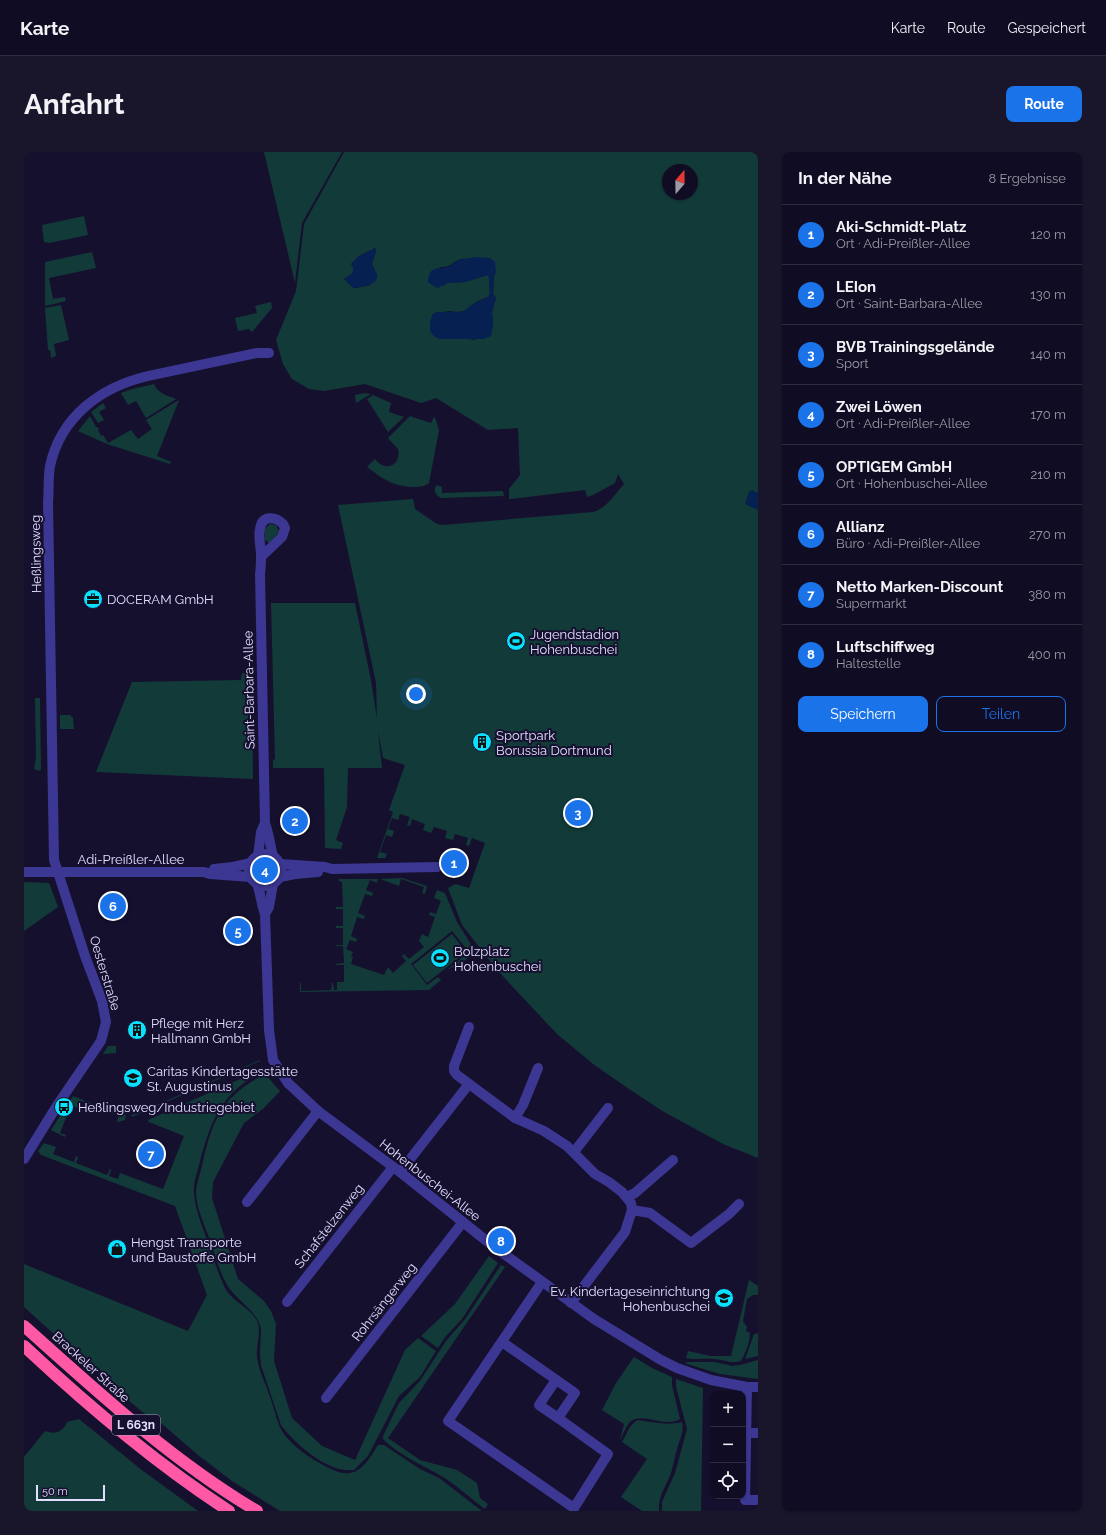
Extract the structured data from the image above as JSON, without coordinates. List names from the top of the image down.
{
  "streets": {
    "highway": ["Brackeler Straße", "L 663n"],
    "street": [
      "Heßlingsweg",
      "Saint-Barbara-Allee",
      "Adi-Preißler-Allee",
      "Oesterstraße",
      "Hohenbuschei-Allee",
      "Schafstelzenweg",
      "Rohrsängerweg"
    ]
  },
  "crossings": [
    ["Heßlingsweg", "Adi-Preißler-Allee"],
    ["Heßlingsweg", "Oesterstraße"],
    ["Saint-Barbara-Allee", "Adi-Preißler-Allee"],
    ["Saint-Barbara-Allee", "Hohenbuschei-Allee"],
    ["Adi-Preißler-Allee", "Oesterstraße"],
    ["Adi-Preißler-Allee", "Hohenbuschei-Allee"],
    ["Hohenbuschei-Allee", "Schafstelzenweg"],
    ["Hohenbuschei-Allee", "Rohrsängerweg"]
  ],
  "places": {
    "office": ["DOCERAM GmbH"],
    "sports": ["Jugendstadion Hohenbuschei", "Bolzplatz Hohenbuschei"],
    "building": ["Sportpark Borussia Dortmund", "Pflege mit Herz Hallmann GmbH"],
    "school or university": ["Caritas Kindertagesstätte St. Augustinus", "Ev. Kindertageseinrichtung Hohenbuschei"],
    "bus stop": ["Heßlingsweg/Industriegebiet"],
    "shop": ["Hengst Transporte und Baustoffe GmbH"]
  },
  "scale_bar": "50 m",
  "north": "top",
  "page": {
    "header": "Karte",
    "nav": ["Karte", "Route", "Gespeichert"],
    "buttons": [
      "Route",
      ["Speichern", "Teilen"]
    ],
    "title": "Anfahrt",
    "heading": ["In der Nähe", "8 Ergebnisse"],
    "list": [
      {
        "mark": "1",
        "name": "Aki-Schmidt-Platz",
        "note": "Ort · Adi-Preißler-Allee",
        "value": "120 m"
      },
      {
        "mark": "2",
        "name": "LEIon",
        "note": "Ort · Saint-Barbara-Allee",
        "value": "130 m"
      },
      {
        "mark": "3",
        "name": "BVB Trainingsgelände",
        "note": "Sport",
        "value": "140 m"
      },
      {
        "mark": "4",
        "name": "Zwei Löwen",
        "note": "Ort · Adi-Preißler-Allee",
        "value": "170 m"
      },
      {
        "mark": "5",
        "name": "OPTIGEM GmbH",
        "note": "Ort · Hohenbuschei-Allee",
        "value": "210 m"
      },
      {
        "mark": "6",
        "name": "Allianz",
        "note": "Büro · Adi-Preißler-Allee",
        "value": "270 m"
      },
      {
        "mark": "7",
        "name": "Netto Marken-Discount",
        "note": "Supermarkt",
        "value": "380 m"
      },
      {
        "mark": "8",
        "name": "Luftschiffweg",
        "note": "Haltestelle",
        "value": "400 m"
      }
    ],
    "pins": [
      "3",
      "2",
      "1",
      "4",
      "6",
      "5",
      "7",
      "8"
    ],
    "map_buttons": ["+", "−"],
    "scale": "50 m"
  }
}
